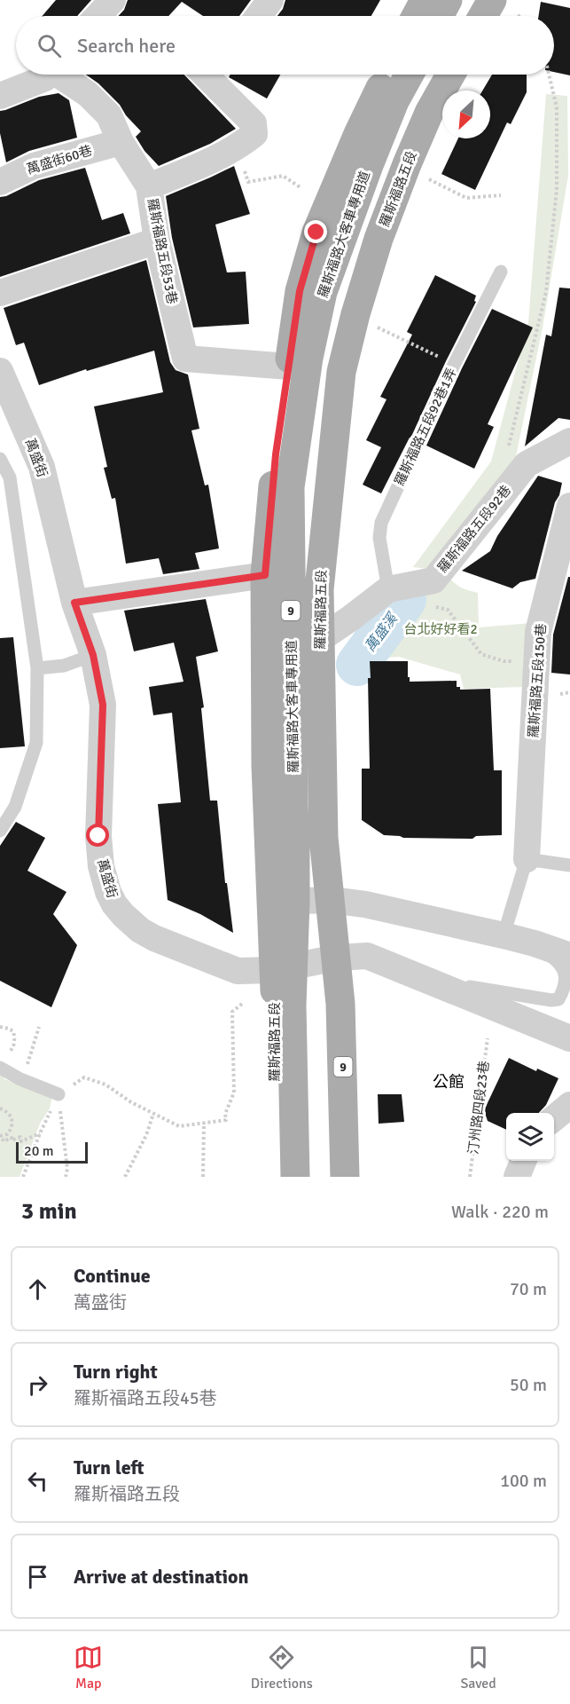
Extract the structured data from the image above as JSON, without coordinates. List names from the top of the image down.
{
  "streets": {
    "main road": ["羅斯福路五段", "羅斯福路大客車專用道", "9"],
    "street": [
      "萬盛街60巷",
      "羅斯福路五段53巷",
      "萬盛街",
      "羅斯福路五段92巷",
      "羅斯福路五段150巷"
    ],
    "lane": ["羅斯福路五段92巷1弄"],
    "path": ["汀州路四段23巷"]
  },
  "crossings": [
    ["萬盛街60巷", "羅斯福路五段53巷"],
    ["羅斯福路五段", "羅斯福路大客車專用道"],
    ["羅斯福路五段", "羅斯福路五段53巷"],
    ["羅斯福路五段", "萬盛街"],
    ["羅斯福路五段", "羅斯福路五段92巷"],
    ["羅斯福路大客車專用道", "萬盛街"],
    ["羅斯福路五段92巷1弄", "羅斯福路五段92巷"]
  ],
  "districts": ["公館"],
  "water": ["萬盛溪"],
  "parks": ["台北好好看2"],
  "scale_bar": "20 m",
  "north": "bottom left",
  "page": {
    "search": "Search here",
    "scale": "20 m",
    "heading": ["3 min", "Walk · 220 m"],
    "list": [
      ["Continue", "萬盛街", "70 m"],
      ["Turn right", "羅斯福路五段45巷", "50 m"],
      ["Turn left", "羅斯福路五段", "100 m"],
      "Arrive at destination"
    ],
    "nav": ["Map", "Directions", "Saved"]
  }
}
